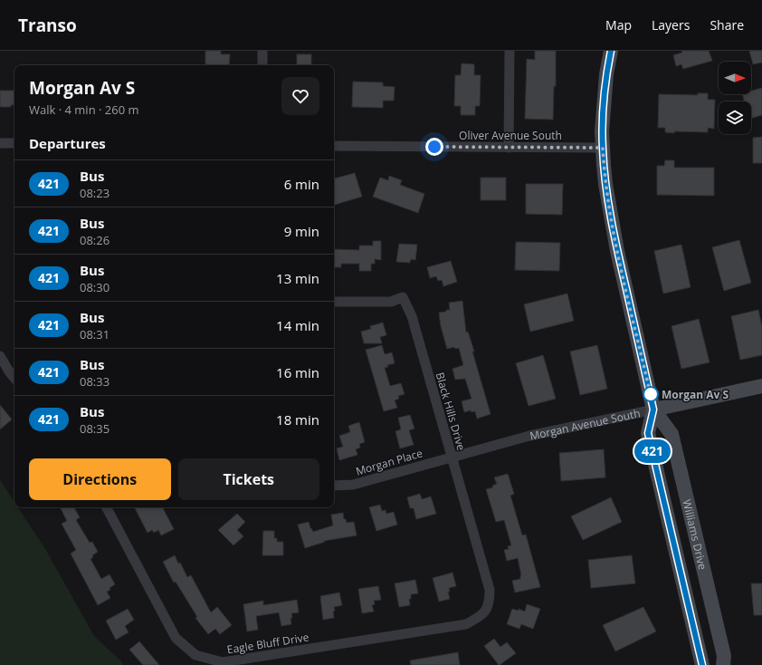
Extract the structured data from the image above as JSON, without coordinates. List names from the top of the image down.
{
  "streets": {
    "main road": ["Morgan Avenue South", "Williams Drive"],
    "street": [
      "Oliver Avenue South",
      "Black Hills Drive",
      "Morgan Place",
      "Eagle Bluff Drive"
    ]
  },
  "crossings": [
    ["Oliver Avenue South", "Williams Drive"],
    ["Black Hills Drive", "Morgan Avenue South"],
    ["Black Hills Drive", "Morgan Place"],
    ["Black Hills Drive", "Eagle Bluff Drive"],
    ["Morgan Avenue South", "Morgan Place"],
    ["Morgan Avenue South", "Williams Drive"]
  ],
  "places": ["Morgan Av S"],
  "lines": ["bus line 421"],
  "north": "right",
  "page": {
    "header": "Transo",
    "nav": ["Map", "Layers", "Share"],
    "on_map": "421",
    "heading": [
      ["Morgan Av S", "Walk · 4 min · 260 m"],
      "Departures"
    ],
    "list": [
      {
        "mark": "421",
        "name": "Bus",
        "note": "08:23",
        "value": "6 min"
      },
      {
        "mark": "421",
        "name": "Bus",
        "note": "08:26",
        "value": "9 min"
      },
      {
        "mark": "421",
        "name": "Bus",
        "note": "08:30",
        "value": "13 min"
      },
      {
        "mark": "421",
        "name": "Bus",
        "note": "08:31",
        "value": "14 min"
      },
      {
        "mark": "421",
        "name": "Bus",
        "note": "08:33",
        "value": "16 min"
      },
      {
        "mark": "421",
        "name": "Bus",
        "note": "08:35",
        "value": "18 min"
      }
    ],
    "buttons": ["Directions", "Tickets"]
  }
}
